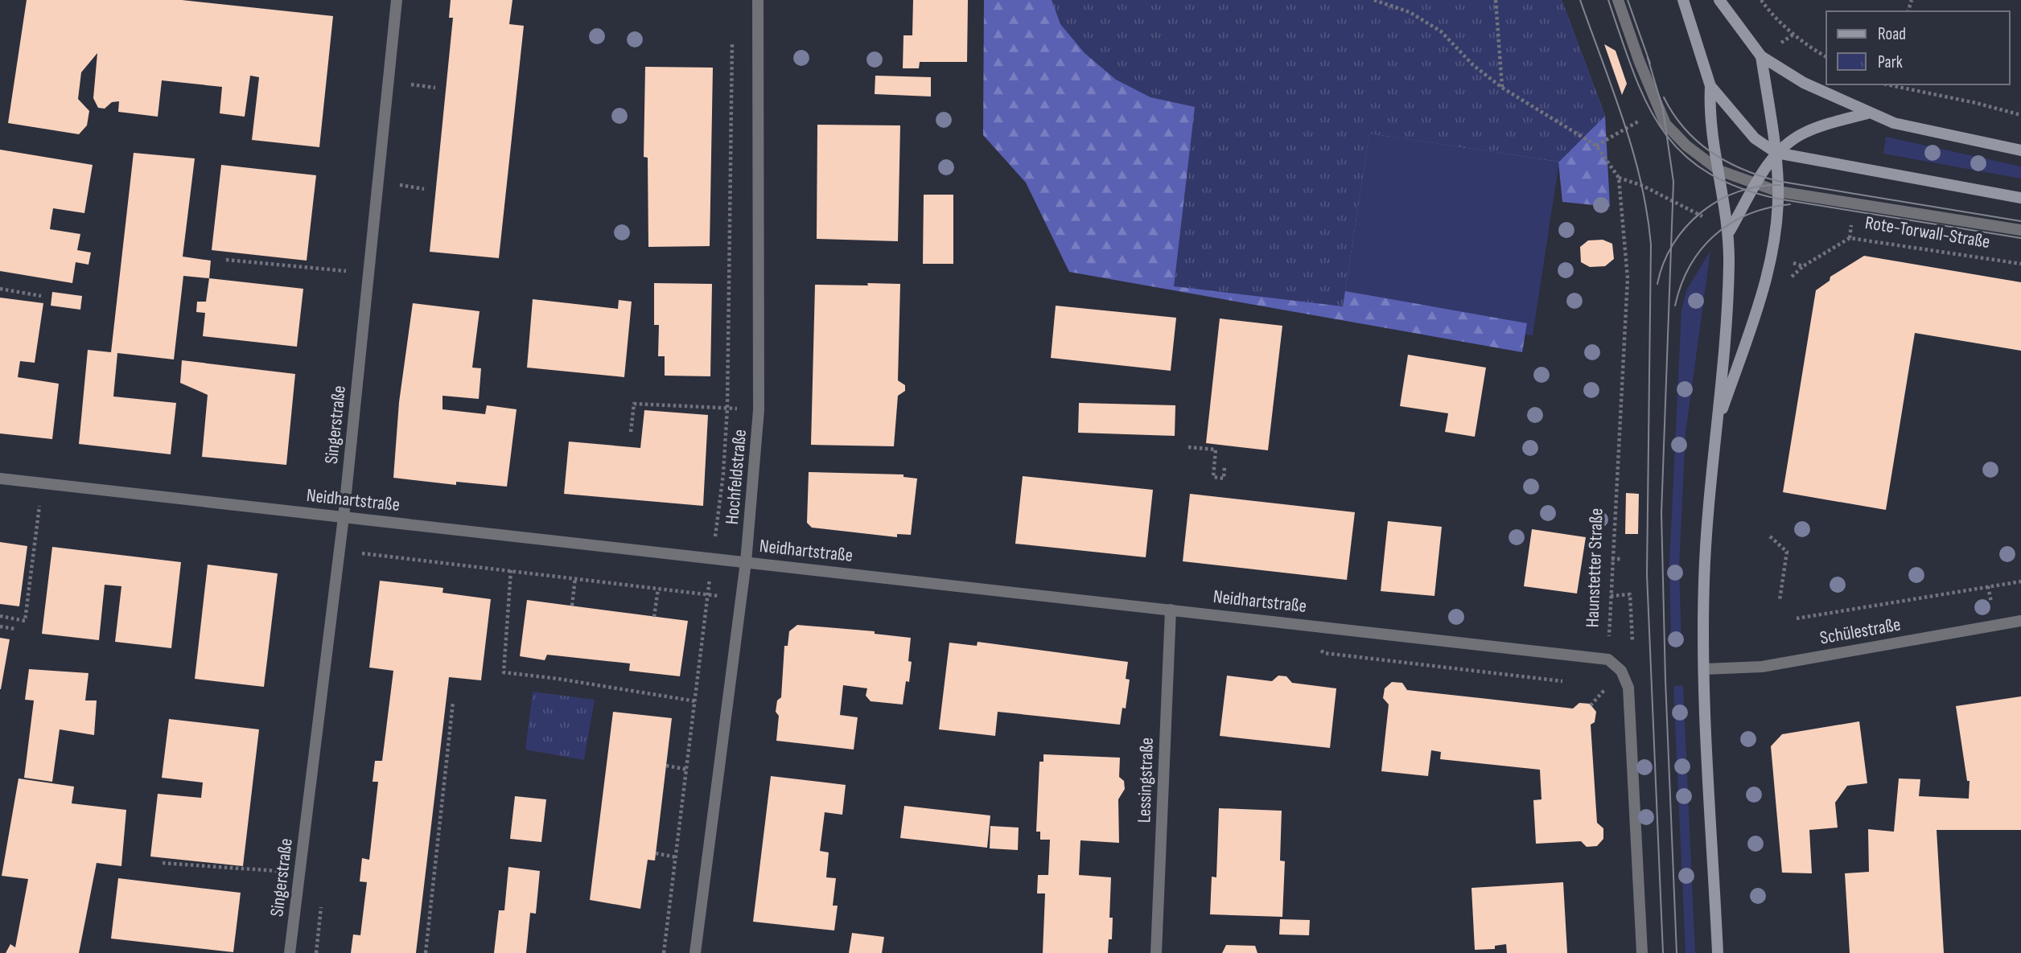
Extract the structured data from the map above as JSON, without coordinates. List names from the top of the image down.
{
  "streets": {
    "street": [
      "Singerstraße",
      "Hochfeldstraße",
      "Neidhartstraße",
      "Schülestraße",
      "Lessingstraße"
    ],
    "path": ["Rote-Torwall-Straße", "Haunstetter Straße"]
  },
  "crossings": [
    ["Singerstraße", "Neidhartstraße"],
    ["Hochfeldstraße", "Neidhartstraße"],
    ["Neidhartstraße", "Haunstetter Straße"],
    ["Neidhartstraße", "Lessingstraße"]
  ],
  "legend": ["Road", "Park"]
}
